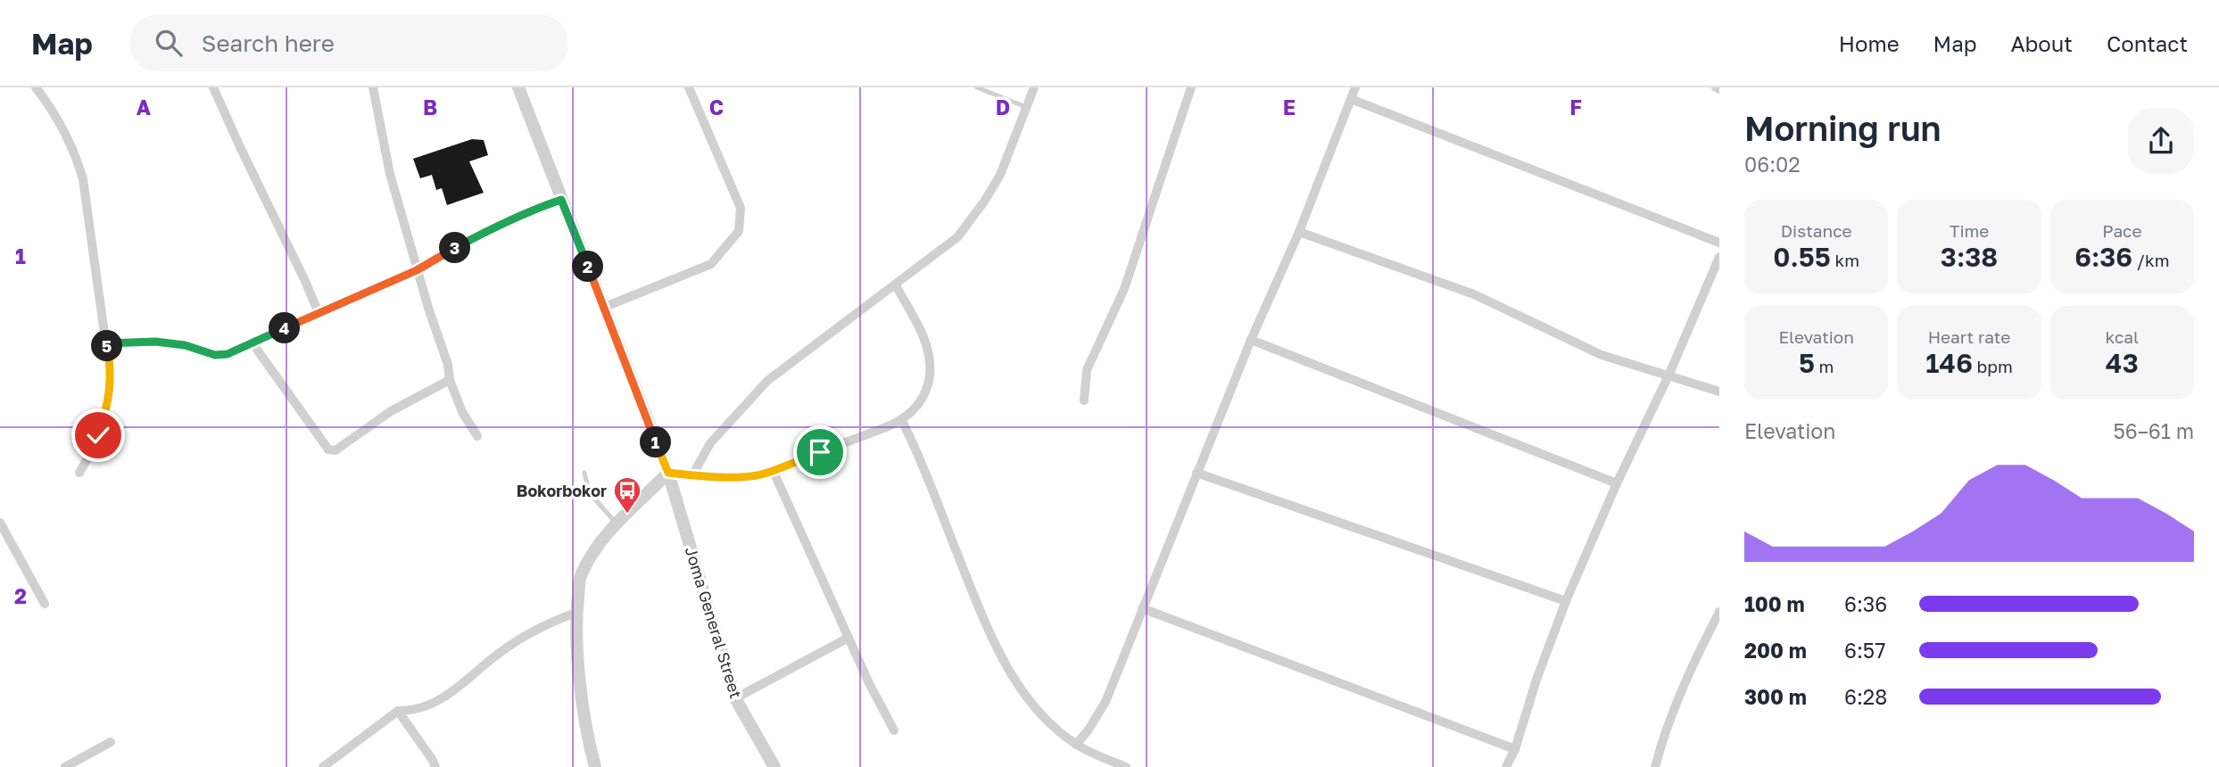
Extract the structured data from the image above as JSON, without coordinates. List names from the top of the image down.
{
  "streets": {
    "street": ["Joma General Street"]
  },
  "places": {
    "bus stop": ["Bokorbokor"]
  },
  "page": {
    "header": "Map",
    "search": "Search here",
    "nav": [
      "Home",
      "Map",
      "About",
      "Contact"
    ],
    "heading": ["Morning run", "06:02"],
    "stats": [
      ["Distance", "0.55 km"],
      ["Time", "3:38"],
      ["Pace", "6:36 /km"],
      ["Elevation", "5 m"],
      ["Heart rate", "146 bpm"],
      ["kcal", "43"]
    ],
    "pins": [
      "3",
      "2",
      "4",
      "5",
      "1"
    ],
    "chart": ["Elevation", "56–61 m"],
    "list": [
      {
        "name": "100 m",
        "note": "6:36"
      },
      {
        "name": "200 m",
        "note": "6:57"
      },
      {
        "name": "300 m",
        "note": "6:28"
      }
    ]
  },
  "grid": {
    "columns": [
      "A",
      "B",
      "C",
      "D",
      "E",
      "F"
    ],
    "rows": ["1", "2"]
  }
}
